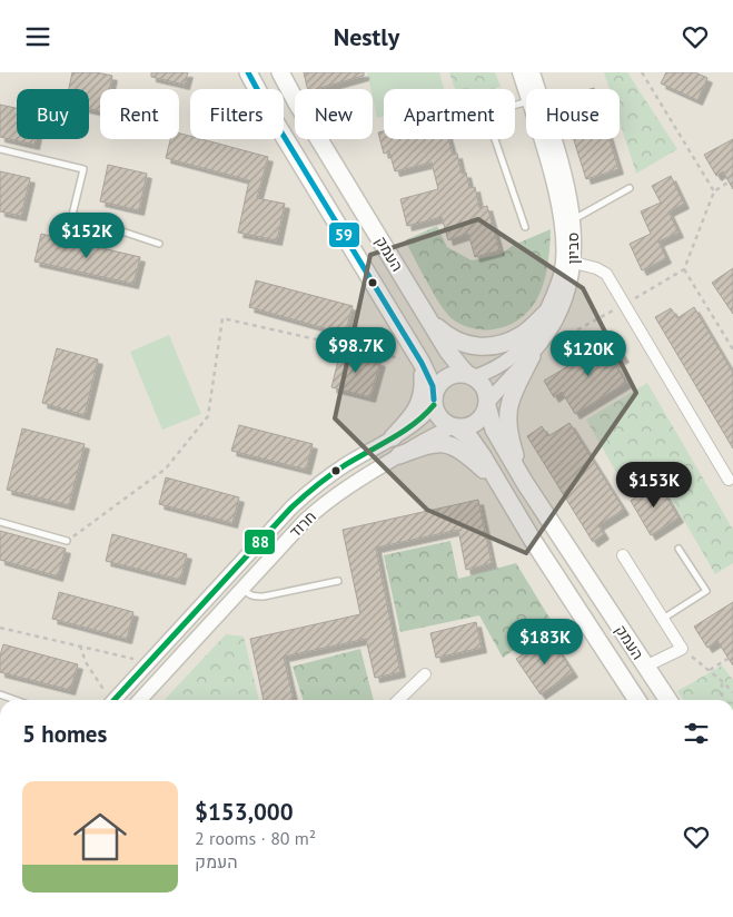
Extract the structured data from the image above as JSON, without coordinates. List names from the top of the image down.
{
  "streets": {
    "main road": ["העמק"],
    "street": ["סביון", "חרוד"]
  },
  "crossings": [
    ["סביון", "העמק"],
    ["סביון", "חרוד"],
    ["העמק", "חרוד"]
  ],
  "lines": ["transit line 59", "transit line 88"],
  "page": {
    "header": "Nestly",
    "chip": [
      "Buy",
      "Rent",
      "Filters",
      "New",
      "Apartment",
      "House"
    ],
    "price": [
      "$152K",
      "$98.7K",
      "$120K",
      "$153K",
      "$183K"
    ],
    "heading": "5 homes",
    "list": [
      {
        "name": "$153,000",
        "note": "2 rooms · 80 m² · העמק"
      }
    ]
  }
}
